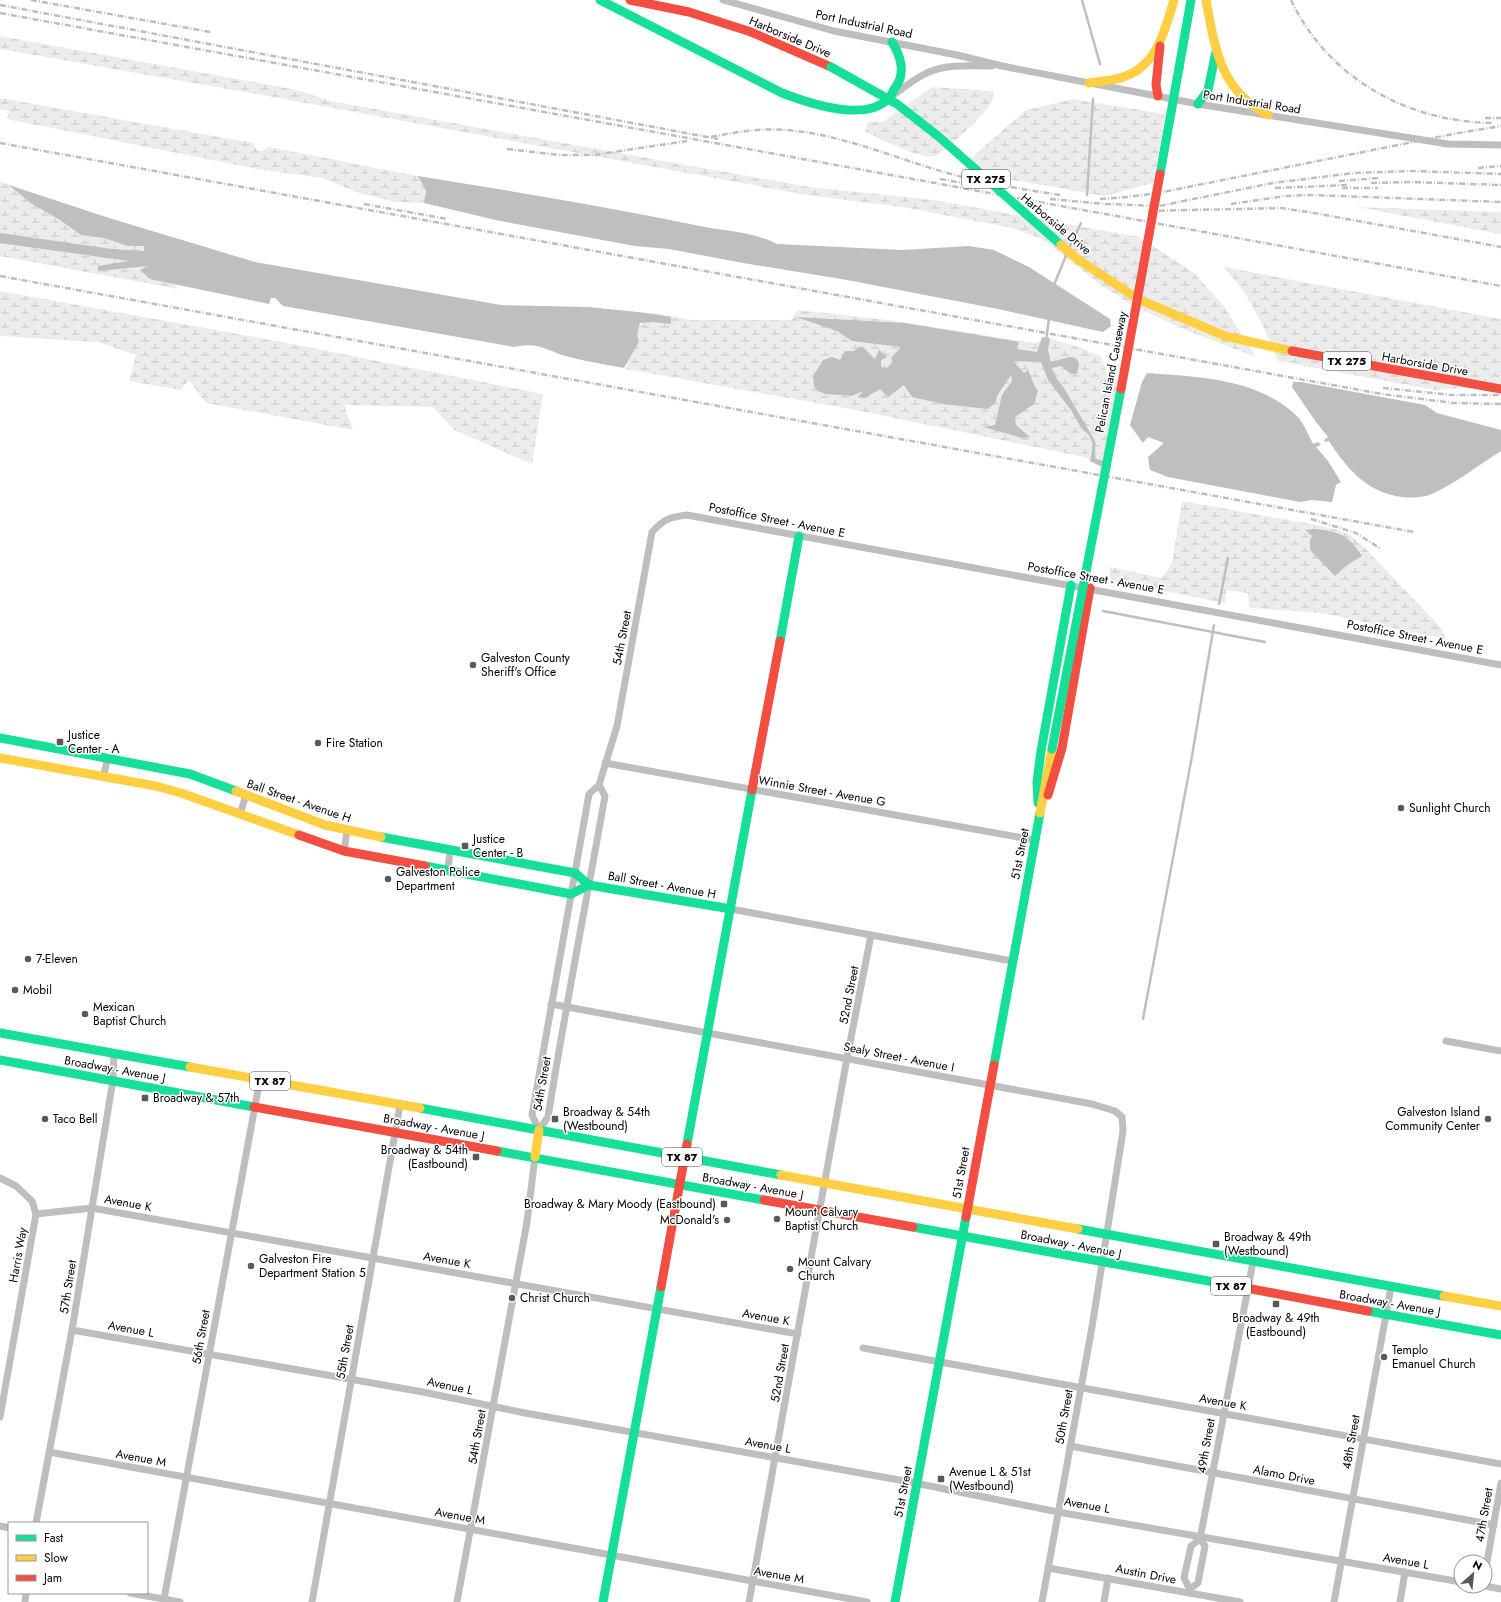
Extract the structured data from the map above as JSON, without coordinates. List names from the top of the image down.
{
  "streets": {
    "main road": [
      "Harborside Drive",
      "TX 275",
      "Pelican Island Causeway",
      "Ball Street - Avenue H",
      "51st Street",
      "Broadway - Avenue J",
      "TX 87"
    ],
    "street": [
      "Port Industrial Road",
      "Postoffice Street - Avenue E",
      "54th Street",
      "Winnie Street - Avenue G",
      "52nd Street",
      "Sealy Street - Avenue I",
      "Avenue K",
      "Harris Way",
      "57th Street",
      "Avenue L",
      "56th Street",
      "55th Street",
      "50th Street",
      "48th Street",
      "49th Street",
      "Avenue M",
      "Alamo Drive",
      "47th Street",
      "Austin Drive"
    ]
  },
  "crossings": [
    ["Harborside Drive", "Pelican Island Causeway"],
    ["Pelican Island Causeway", "51st Street"],
    ["Postoffice Street - Avenue E", "54th Street"],
    ["54th Street", "Winnie Street - Avenue G"],
    ["54th Street", "Ball Street - Avenue H"],
    ["54th Street", "Sealy Street - Avenue I"],
    ["54th Street", "Broadway - Avenue J"],
    ["54th Street", "Avenue K"],
    ["54th Street", "Avenue L"],
    ["54th Street", "Avenue M"],
    ["Winnie Street - Avenue G", "51st Street"],
    ["51st Street", "Sealy Street - Avenue I"],
    ["51st Street", "Broadway - Avenue J"],
    ["51st Street", "Avenue K"],
    ["51st Street", "Avenue L"],
    ["52nd Street", "Sealy Street - Avenue I"],
    ["52nd Street", "Broadway - Avenue J"],
    ["52nd Street", "Avenue K"],
    ["52nd Street", "Avenue L"],
    ["52nd Street", "Avenue M"],
    ["Sealy Street - Avenue I", "Broadway - Avenue J"],
    ["Sealy Street - Avenue I", "50th Street"],
    ["Broadway - Avenue J", "57th Street"],
    ["Broadway - Avenue J", "56th Street"],
    ["Broadway - Avenue J", "55th Street"],
    ["Broadway - Avenue J", "50th Street"],
    ["Broadway - Avenue J", "48th Street"],
    ["Broadway - Avenue J", "49th Street"],
    ["Avenue K", "Harris Way"],
    ["Avenue K", "57th Street"],
    ["Avenue K", "56th Street"],
    ["Avenue K", "55th Street"],
    ["Avenue K", "50th Street"],
    ["Avenue K", "48th Street"],
    ["Avenue K", "49th Street"],
    ["57th Street", "Avenue L"],
    ["57th Street", "Avenue M"],
    ["Avenue L", "56th Street"],
    ["Avenue L", "55th Street"],
    ["Avenue L", "50th Street"],
    ["Avenue L", "48th Street"],
    ["Avenue L", "49th Street"],
    ["56th Street", "Avenue M"],
    ["55th Street", "Avenue M"],
    ["50th Street", "Alamo Drive"],
    ["50th Street", "Austin Drive"],
    ["48th Street", "Alamo Drive"],
    ["49th Street", "Alamo Drive"],
    ["49th Street", "Austin Drive"],
    ["Alamo Drive", "47th Street"]
  ],
  "places": {
    "other": [
      "Galveston County Sheriff's Office",
      "Fire Station",
      "Sunlight Church",
      "Galveston Police Department",
      "7-Eleven",
      "Mobil",
      "Mexican Baptist Church",
      "Taco Bell",
      "Galveston Island Community Center",
      "Mount Calvary Baptist Church",
      "McDonald's",
      "Galveston Fire Department Station 5",
      "Mount Calvary Church",
      "Christ Church",
      "Templo Emanuel Church"
    ],
    "transit": [
      "Justice Center - A",
      "Justice Center - B",
      "Broadway & 57th",
      "Broadway & 54th (Westbound)",
      "Broadway & 54th (Eastbound)",
      "Broadway & Mary Moody (Eastbound)",
      "Broadway & 49th (Westbound)",
      "Broadway & 49th (Eastbound)",
      "Avenue L & 51st (Westbound)"
    ]
  },
  "legend": ["Fast", "Slow", "Jam"],
  "north": "top right"
}
